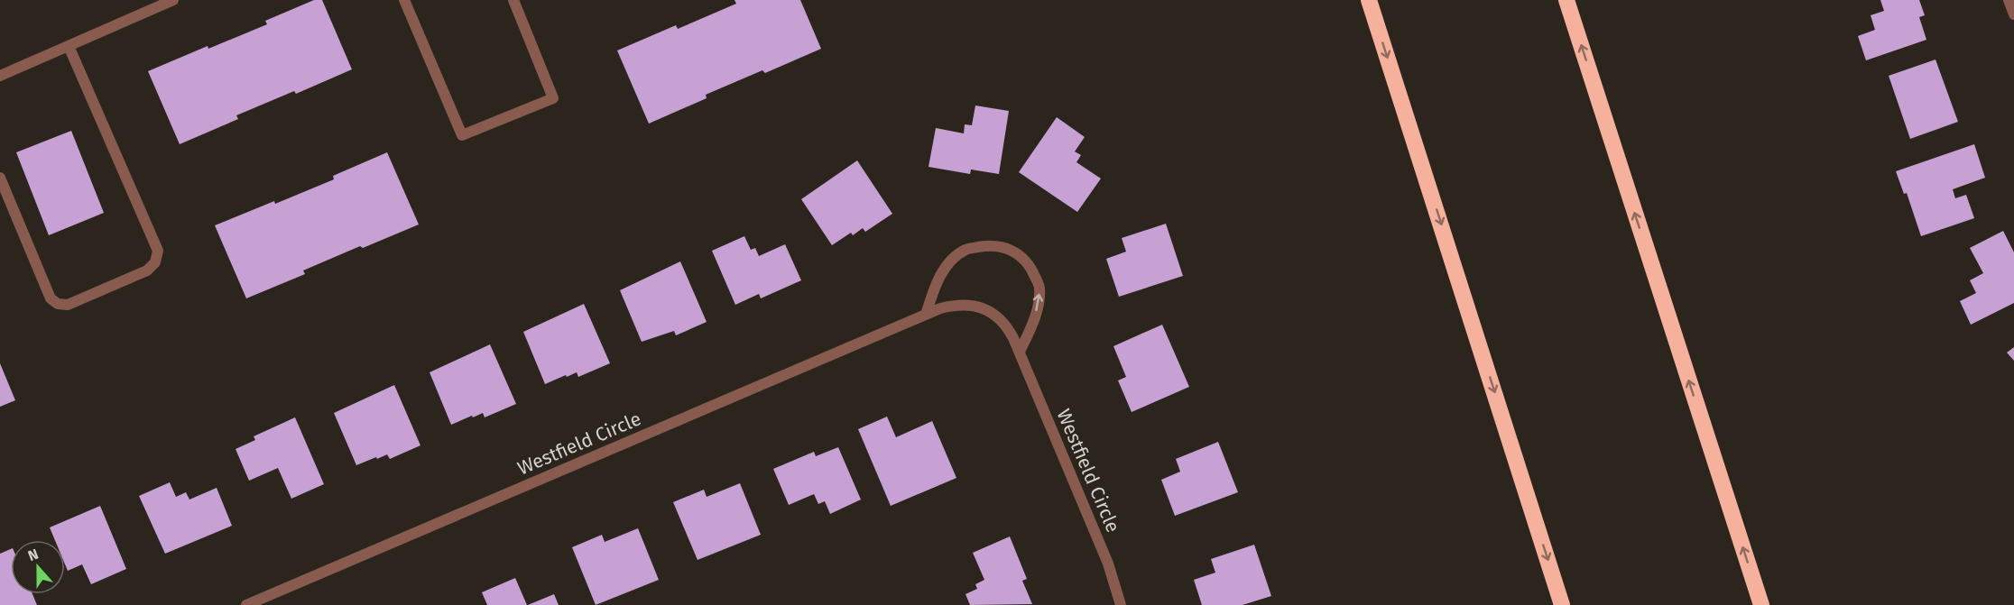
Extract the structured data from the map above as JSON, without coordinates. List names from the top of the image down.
{
  "streets": {
    "street": ["Westfield Circle"]
  },
  "north": "top"
}
